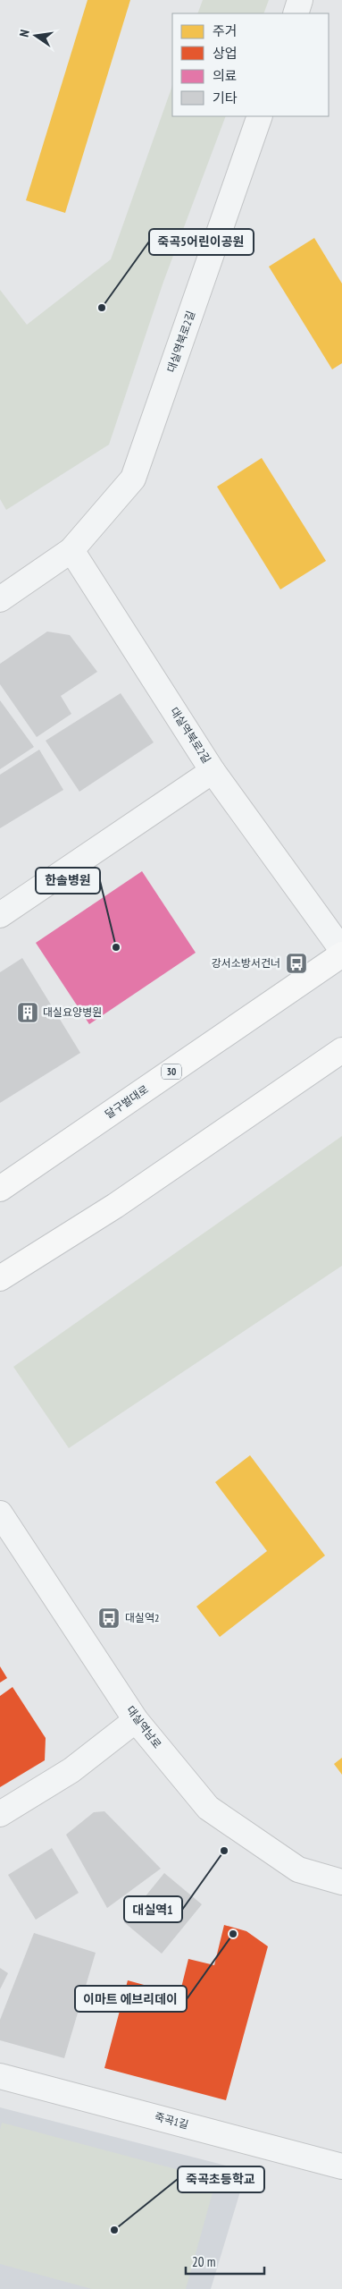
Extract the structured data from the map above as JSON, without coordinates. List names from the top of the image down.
{
  "streets": {
    "main road": ["30", "달구벌대로"],
    "street": ["대실역북로2길", "대실역남로", "죽곡1길"]
  },
  "places": {
    "other": [
      "죽곡5어린이공원",
      "한솔병원",
      "대실역1",
      "이마트 에브리데이",
      "죽곡초등학교"
    ],
    "bus stop": ["강서소방서건너", "대실역2"],
    "building": ["대실요양병원"]
  },
  "legend": [
    "주거",
    "상업",
    "의료",
    "기타"
  ],
  "scale_bar": "20 m",
  "north": "left"
}
